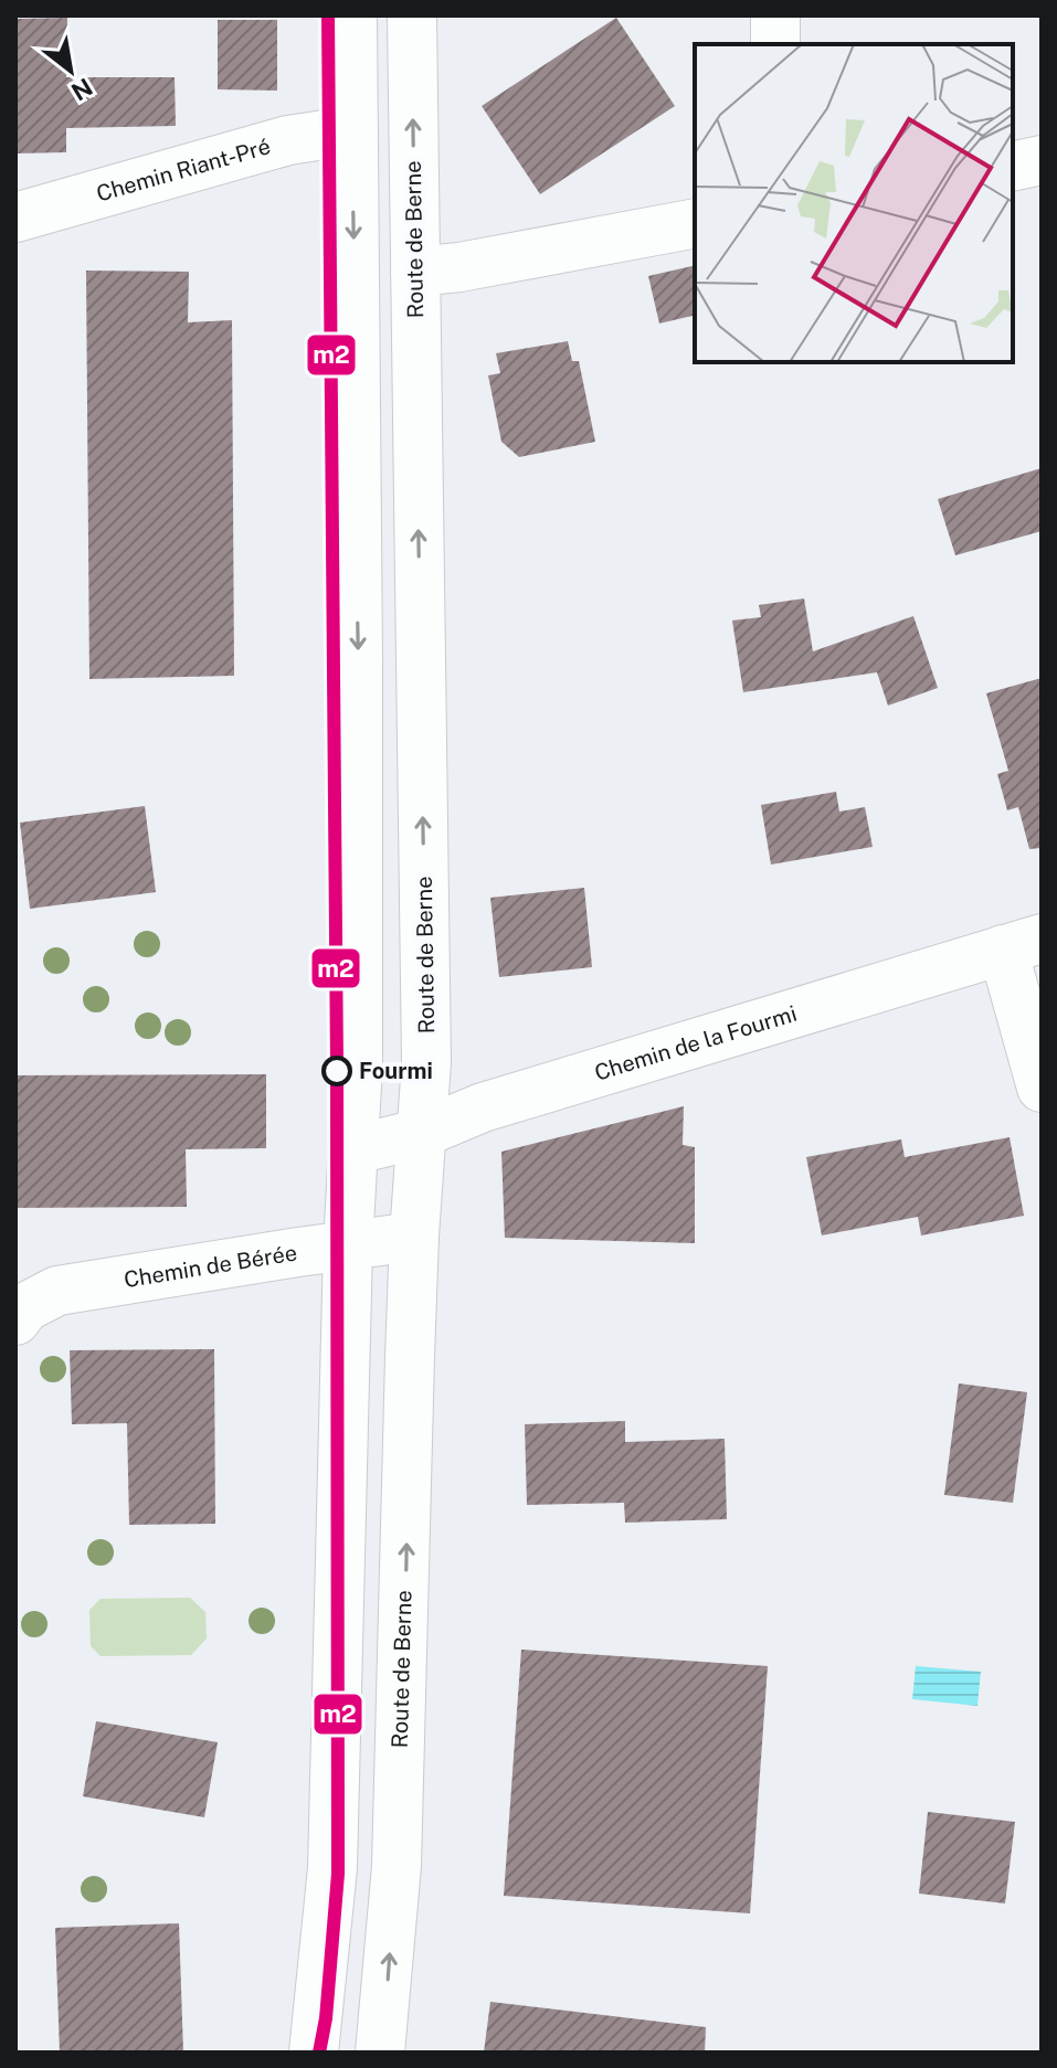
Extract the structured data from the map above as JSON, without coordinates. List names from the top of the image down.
{
  "streets": {
    "main road": [
      "Chemin Riant-Pré",
      "Route de Berne",
      "Chemin de la Fourmi",
      "Chemin de Bérée"
    ]
  },
  "crossings": [
    ["Route de Berne", "Chemin de la Fourmi"],
    ["Route de Berne", "Chemin de Bérée"]
  ],
  "places": ["Fourmi"],
  "lines": ["transit line m2"],
  "north": "bottom right"
}
